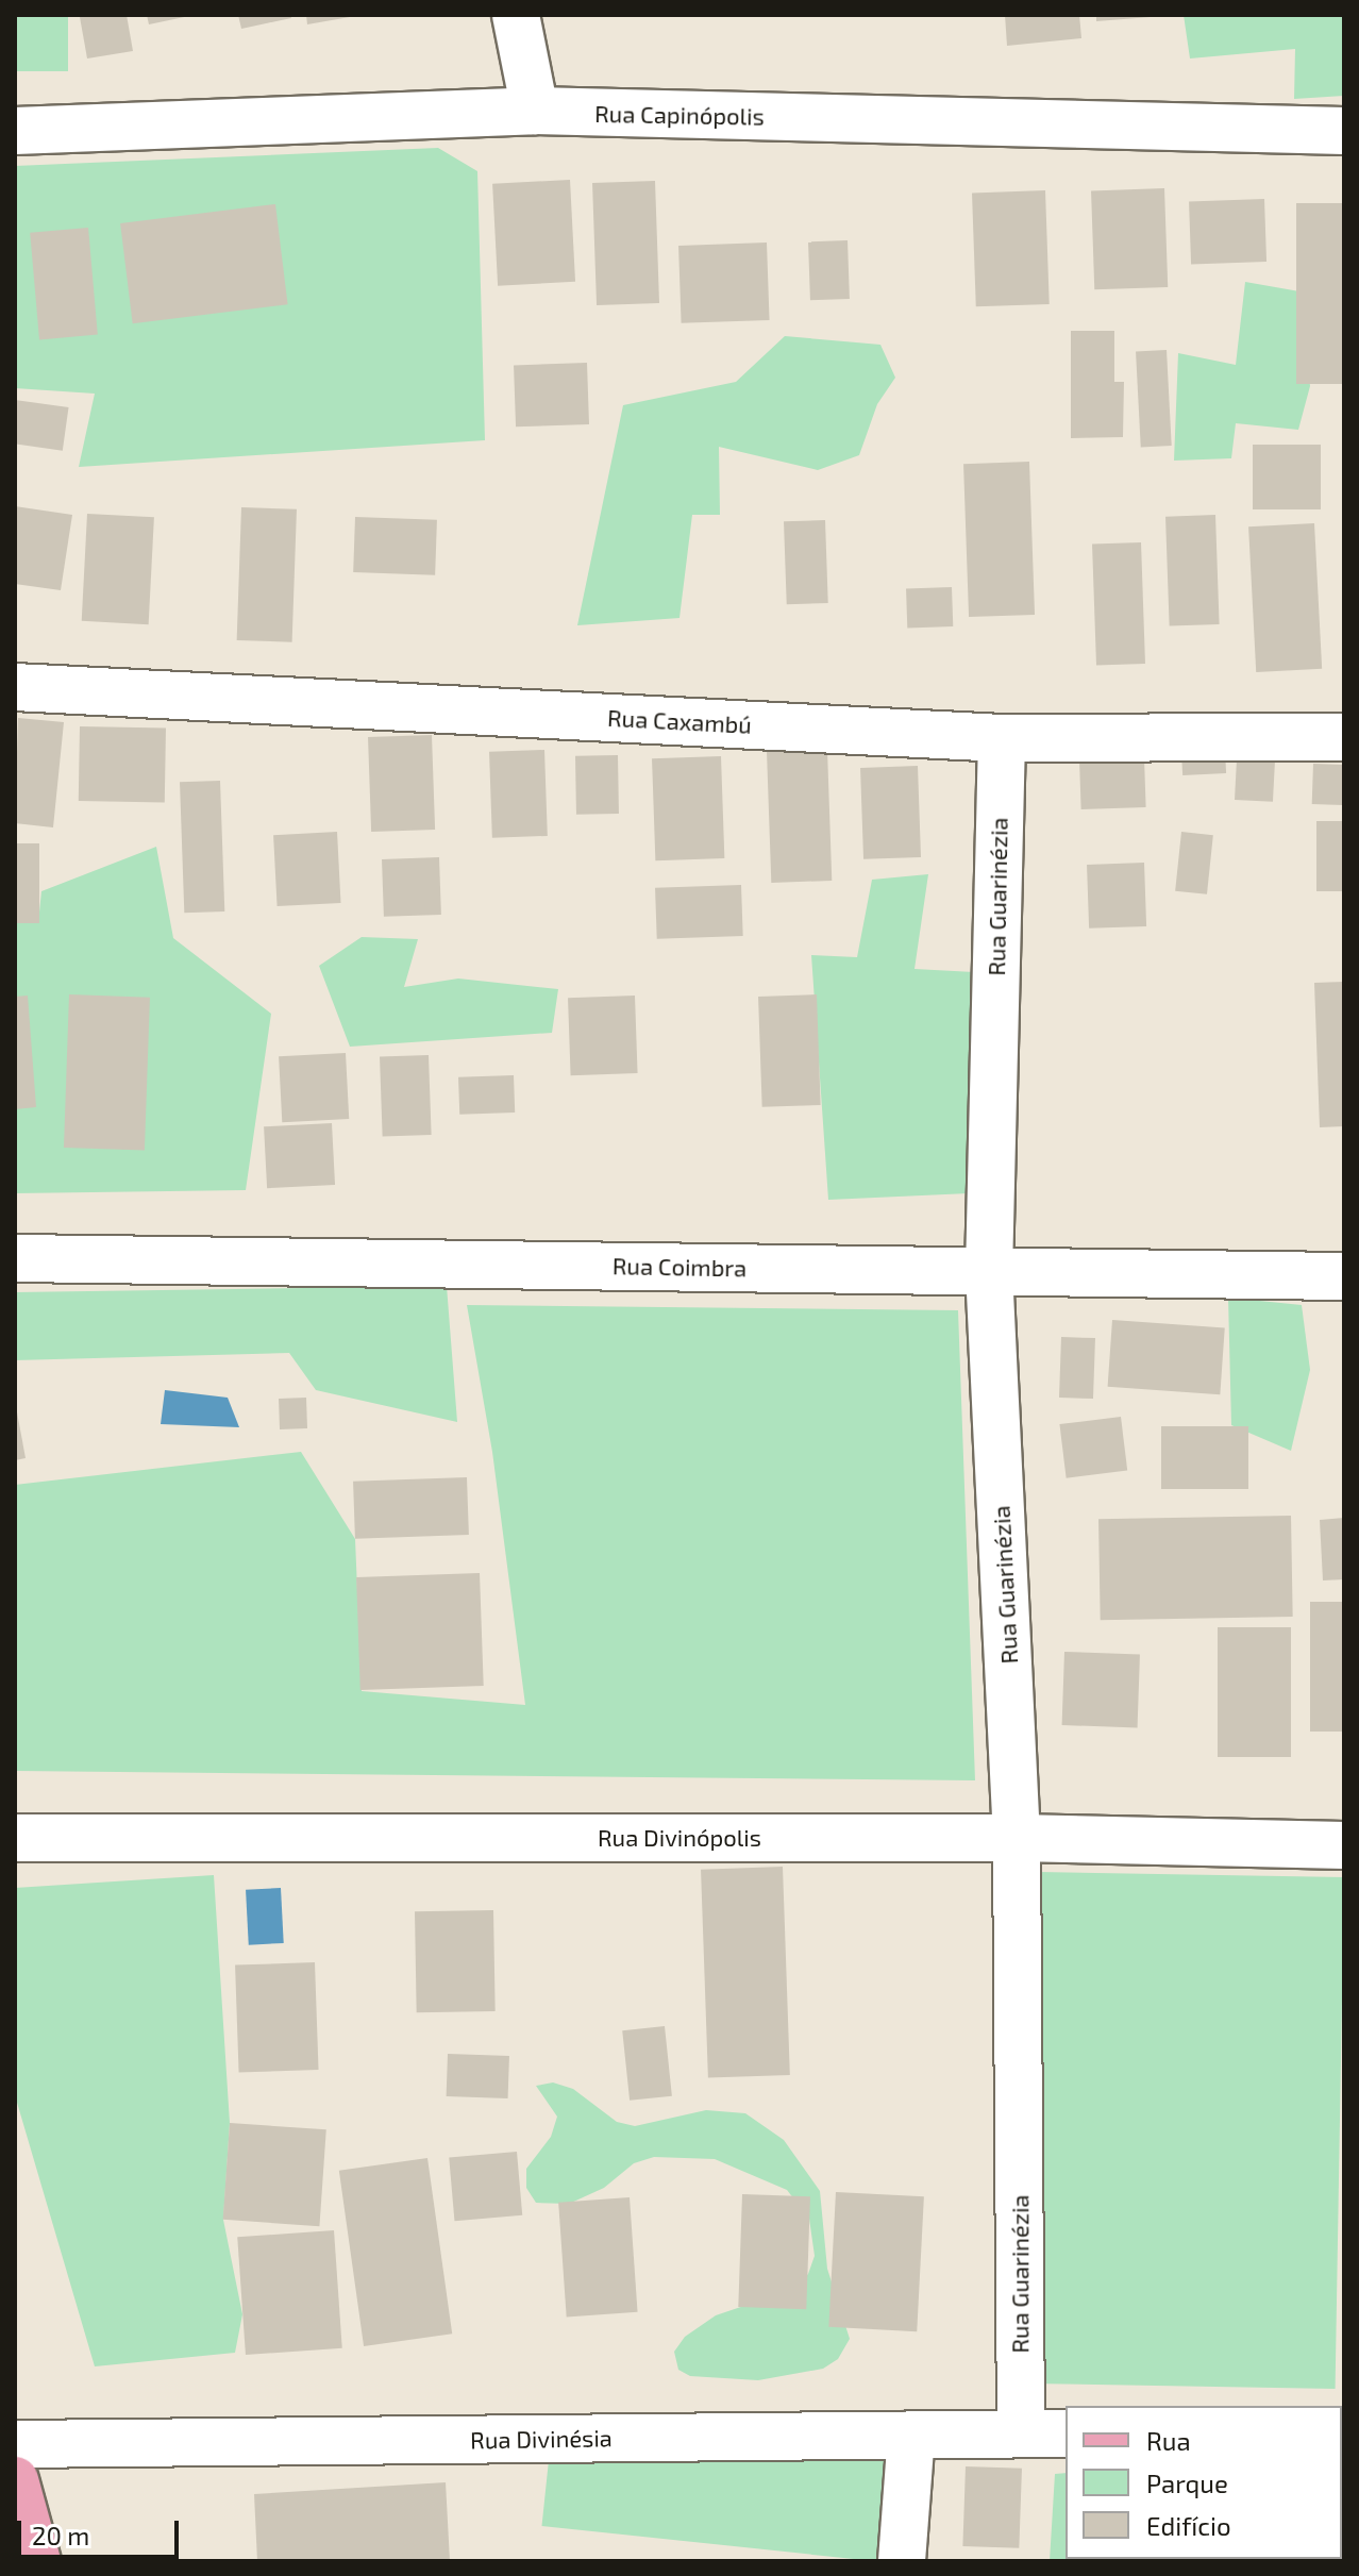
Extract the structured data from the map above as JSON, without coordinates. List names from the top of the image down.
{
  "streets": {
    "street": [
      "Rua Capinópolis",
      "Rua Caxambú",
      "Rua Guarinézia",
      "Rua Coimbra",
      "Rua Divinópolis",
      "Rua Divinésia"
    ]
  },
  "crossings": [
    ["Rua Caxambú", "Rua Guarinézia"],
    ["Rua Guarinézia", "Rua Coimbra"],
    ["Rua Guarinézia", "Rua Divinópolis"],
    ["Rua Guarinézia", "Rua Divinésia"]
  ],
  "legend": ["Rua", "Parque", "Edifício"],
  "scale_bar": "20 m"
}
